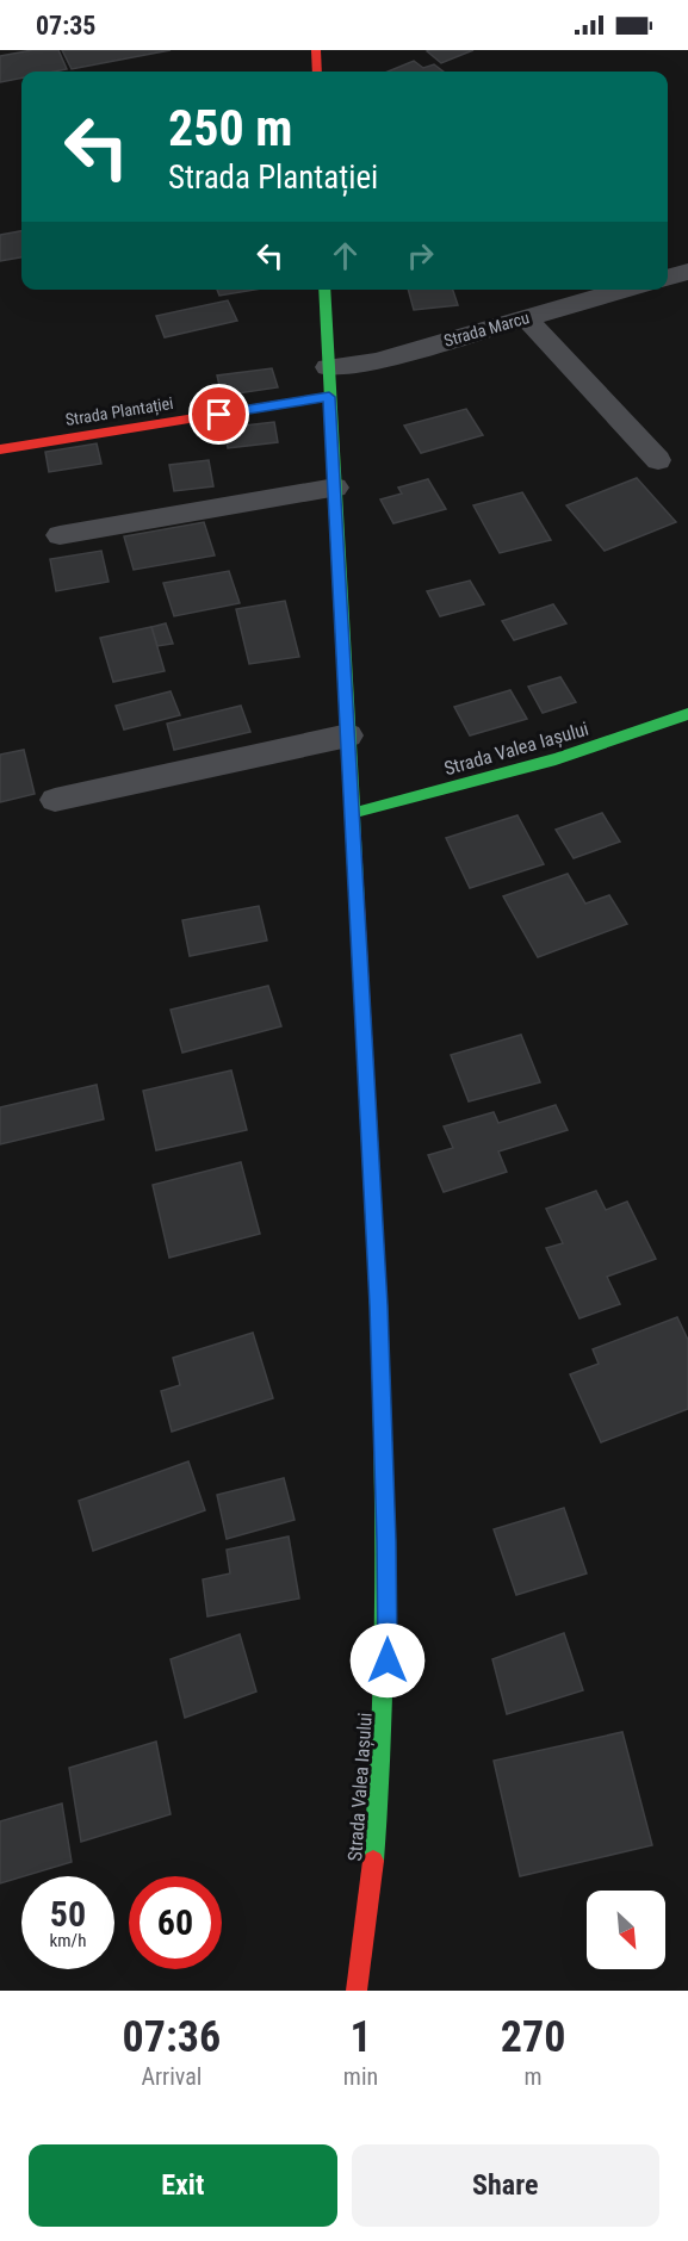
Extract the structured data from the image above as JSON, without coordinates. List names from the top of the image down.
{
  "streets": {
    "main road": ["Strada Plantației", "Strada Valea Iașului"],
    "street": ["Strada Marcu"]
  },
  "crossings": [
    ["Strada Marcu", "Strada Valea Iașului"],
    ["Strada Plantației", "Strada Valea Iașului"]
  ],
  "north": "bottom right",
  "page": {
    "status": "07:35",
    "turn": ["250 m", "Strada Plantației"],
    "speed": "50 km/h",
    "limit": "60",
    "eta": [
      "07:36",
      "Arrival",
      "1",
      "min",
      "270",
      "m"
    ],
    "buttons": ["Exit", "Share"]
  }
}
